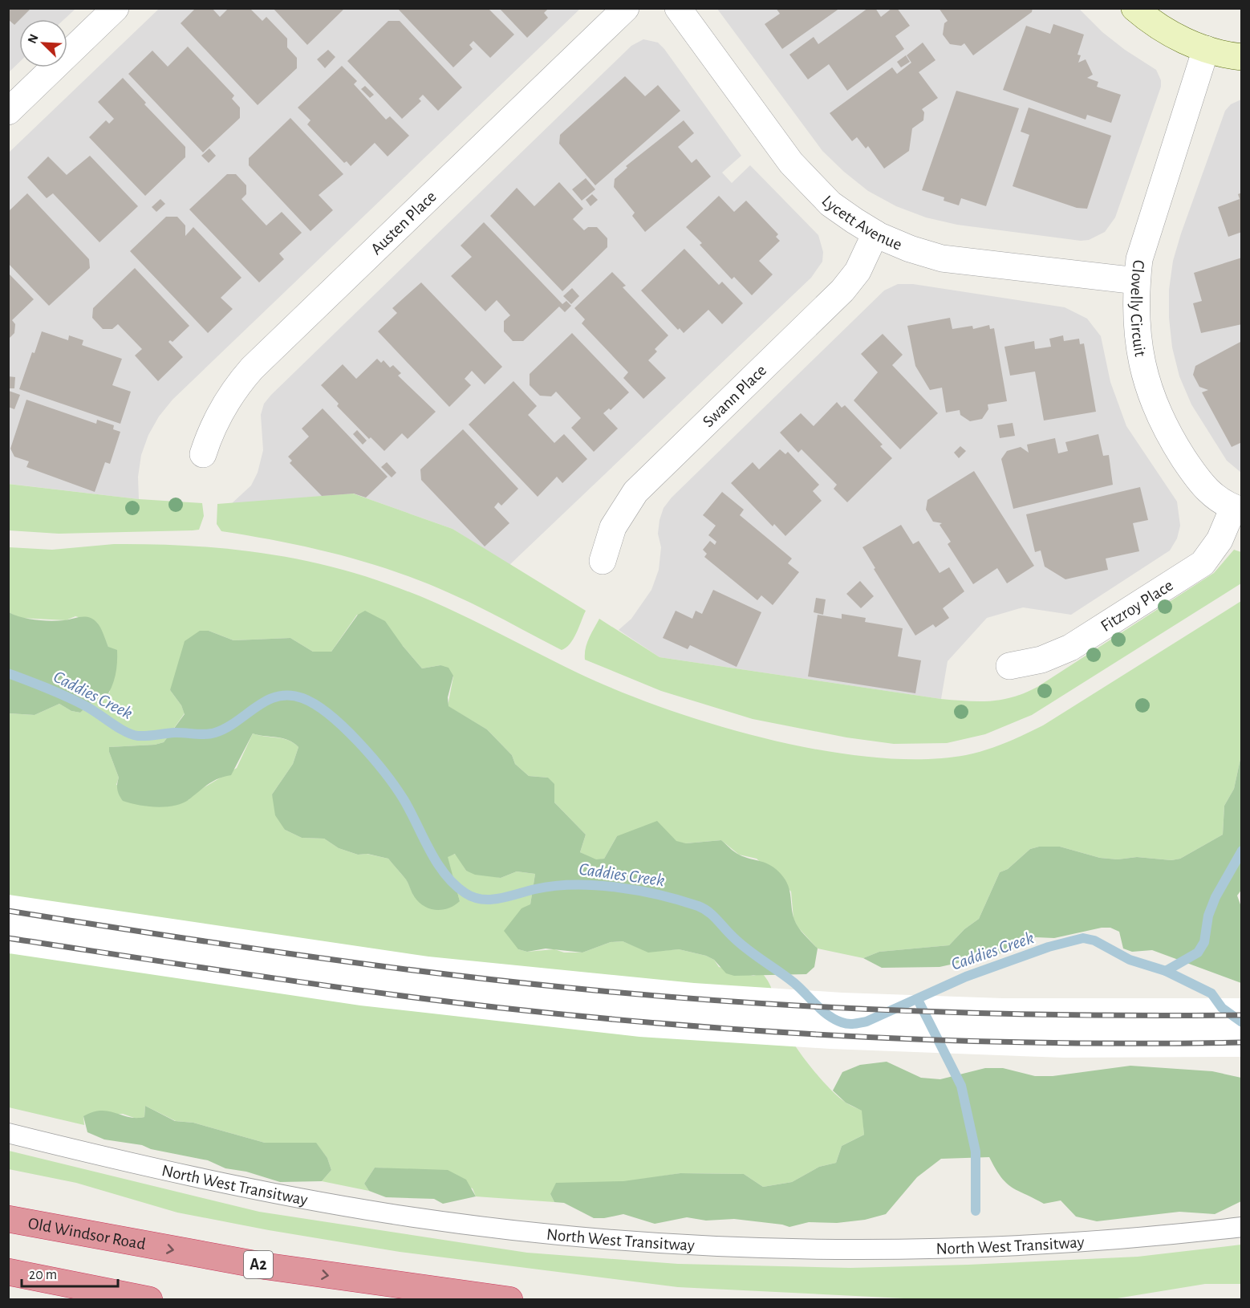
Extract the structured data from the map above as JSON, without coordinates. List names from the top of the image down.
{
  "streets": {
    "highway": ["Old Windsor Road", "A2"],
    "street": [
      "Lycett Avenue",
      "Austen Place",
      "Clovelly Circuit",
      "Swann Place",
      "Fitzroy Place"
    ],
    "lane": ["North West Transitway"]
  },
  "crossings": [
    ["Lycett Avenue", "Clovelly Circuit"],
    ["Lycett Avenue", "Swann Place"],
    ["Clovelly Circuit", "Fitzroy Place"]
  ],
  "one_way": ["Old Windsor Road"],
  "water": ["Caddies Creek"],
  "scale_bar": "20 m",
  "north": "top left"
}
